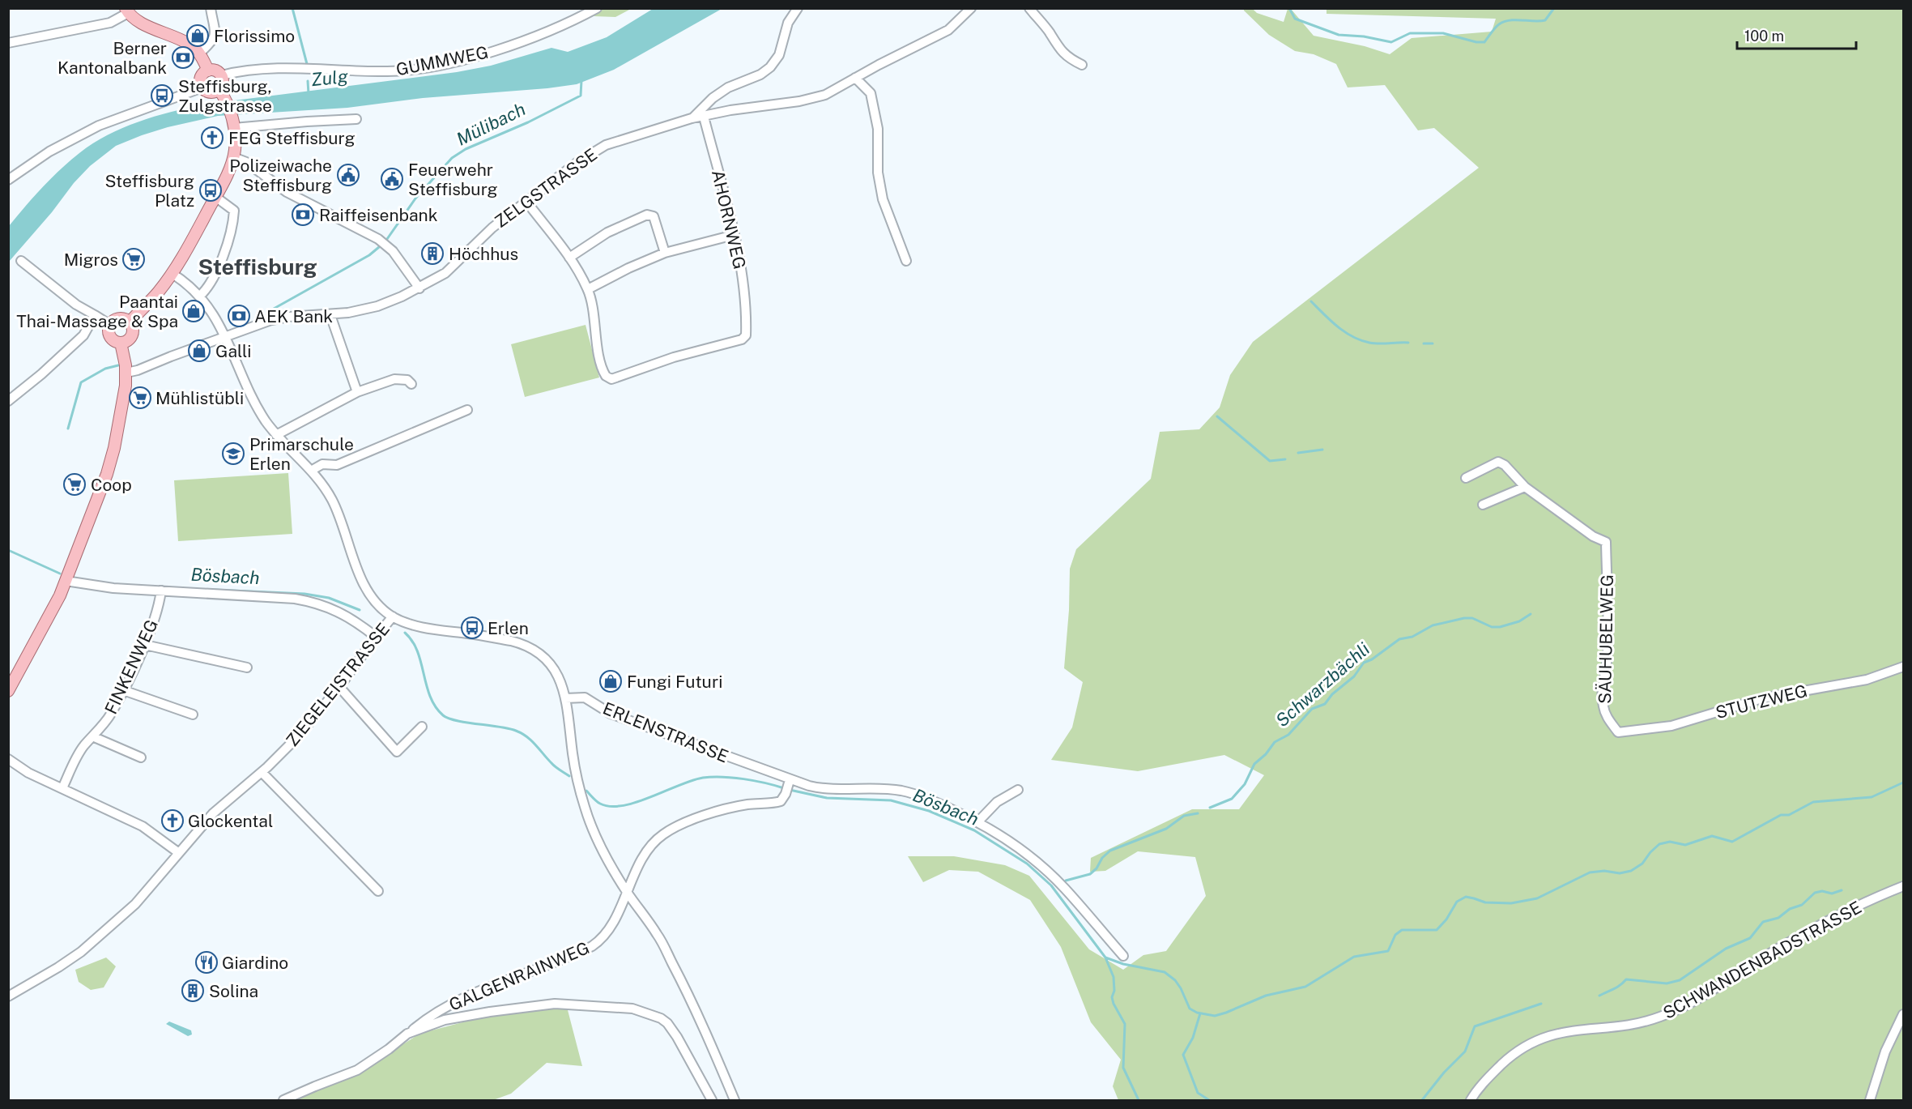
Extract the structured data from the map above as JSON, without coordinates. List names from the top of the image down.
{
  "streets": {
    "street": [
      "GUMMWEG",
      "ZELGSTRASSE",
      "AHORNWEG",
      "SÄUHUBELWEG",
      "FINKENWEG",
      "ZIEGELEISTRASSE",
      "STUTZWEG",
      "ERLENSTRASSE",
      "SCHWANDENBADSTRASSE",
      "GALGENRAINWEG"
    ]
  },
  "crossings": [
    ["ZELGSTRASSE", "AHORNWEG"],
    ["SÄUHUBELWEG", "STUTZWEG"],
    ["ERLENSTRASSE", "GALGENRAINWEG"]
  ],
  "districts": ["Steffisburg"],
  "water": [
    "Zulg",
    "Mülibach",
    "Bösbach",
    "Schwarzbächli"
  ],
  "places": {
    "shop": [
      "Florissimo",
      "Paantai Thai-Massage & Spa",
      "Galli",
      "Fungi Futuri"
    ],
    "bank": ["Berner Kantonalbank", "Raiffeisenbank", "AEK Bank"],
    "bus stop": ["Steffisburg, Zulgstrasse", "Steffisburg Platz", "Erlen"],
    "church": ["FEG Steffisburg", "Glockental"],
    "public building": ["Polizeiwache Steffisburg", "Feuerwehr Steffisburg"],
    "building": ["Höchhus", "Solina"],
    "supermarket": ["Migros", "Mühlistübli", "Coop"],
    "school or university": ["Primarschule Erlen"],
    "restaurant": ["Giardino"]
  },
  "scale_bar": "100 m"
}
